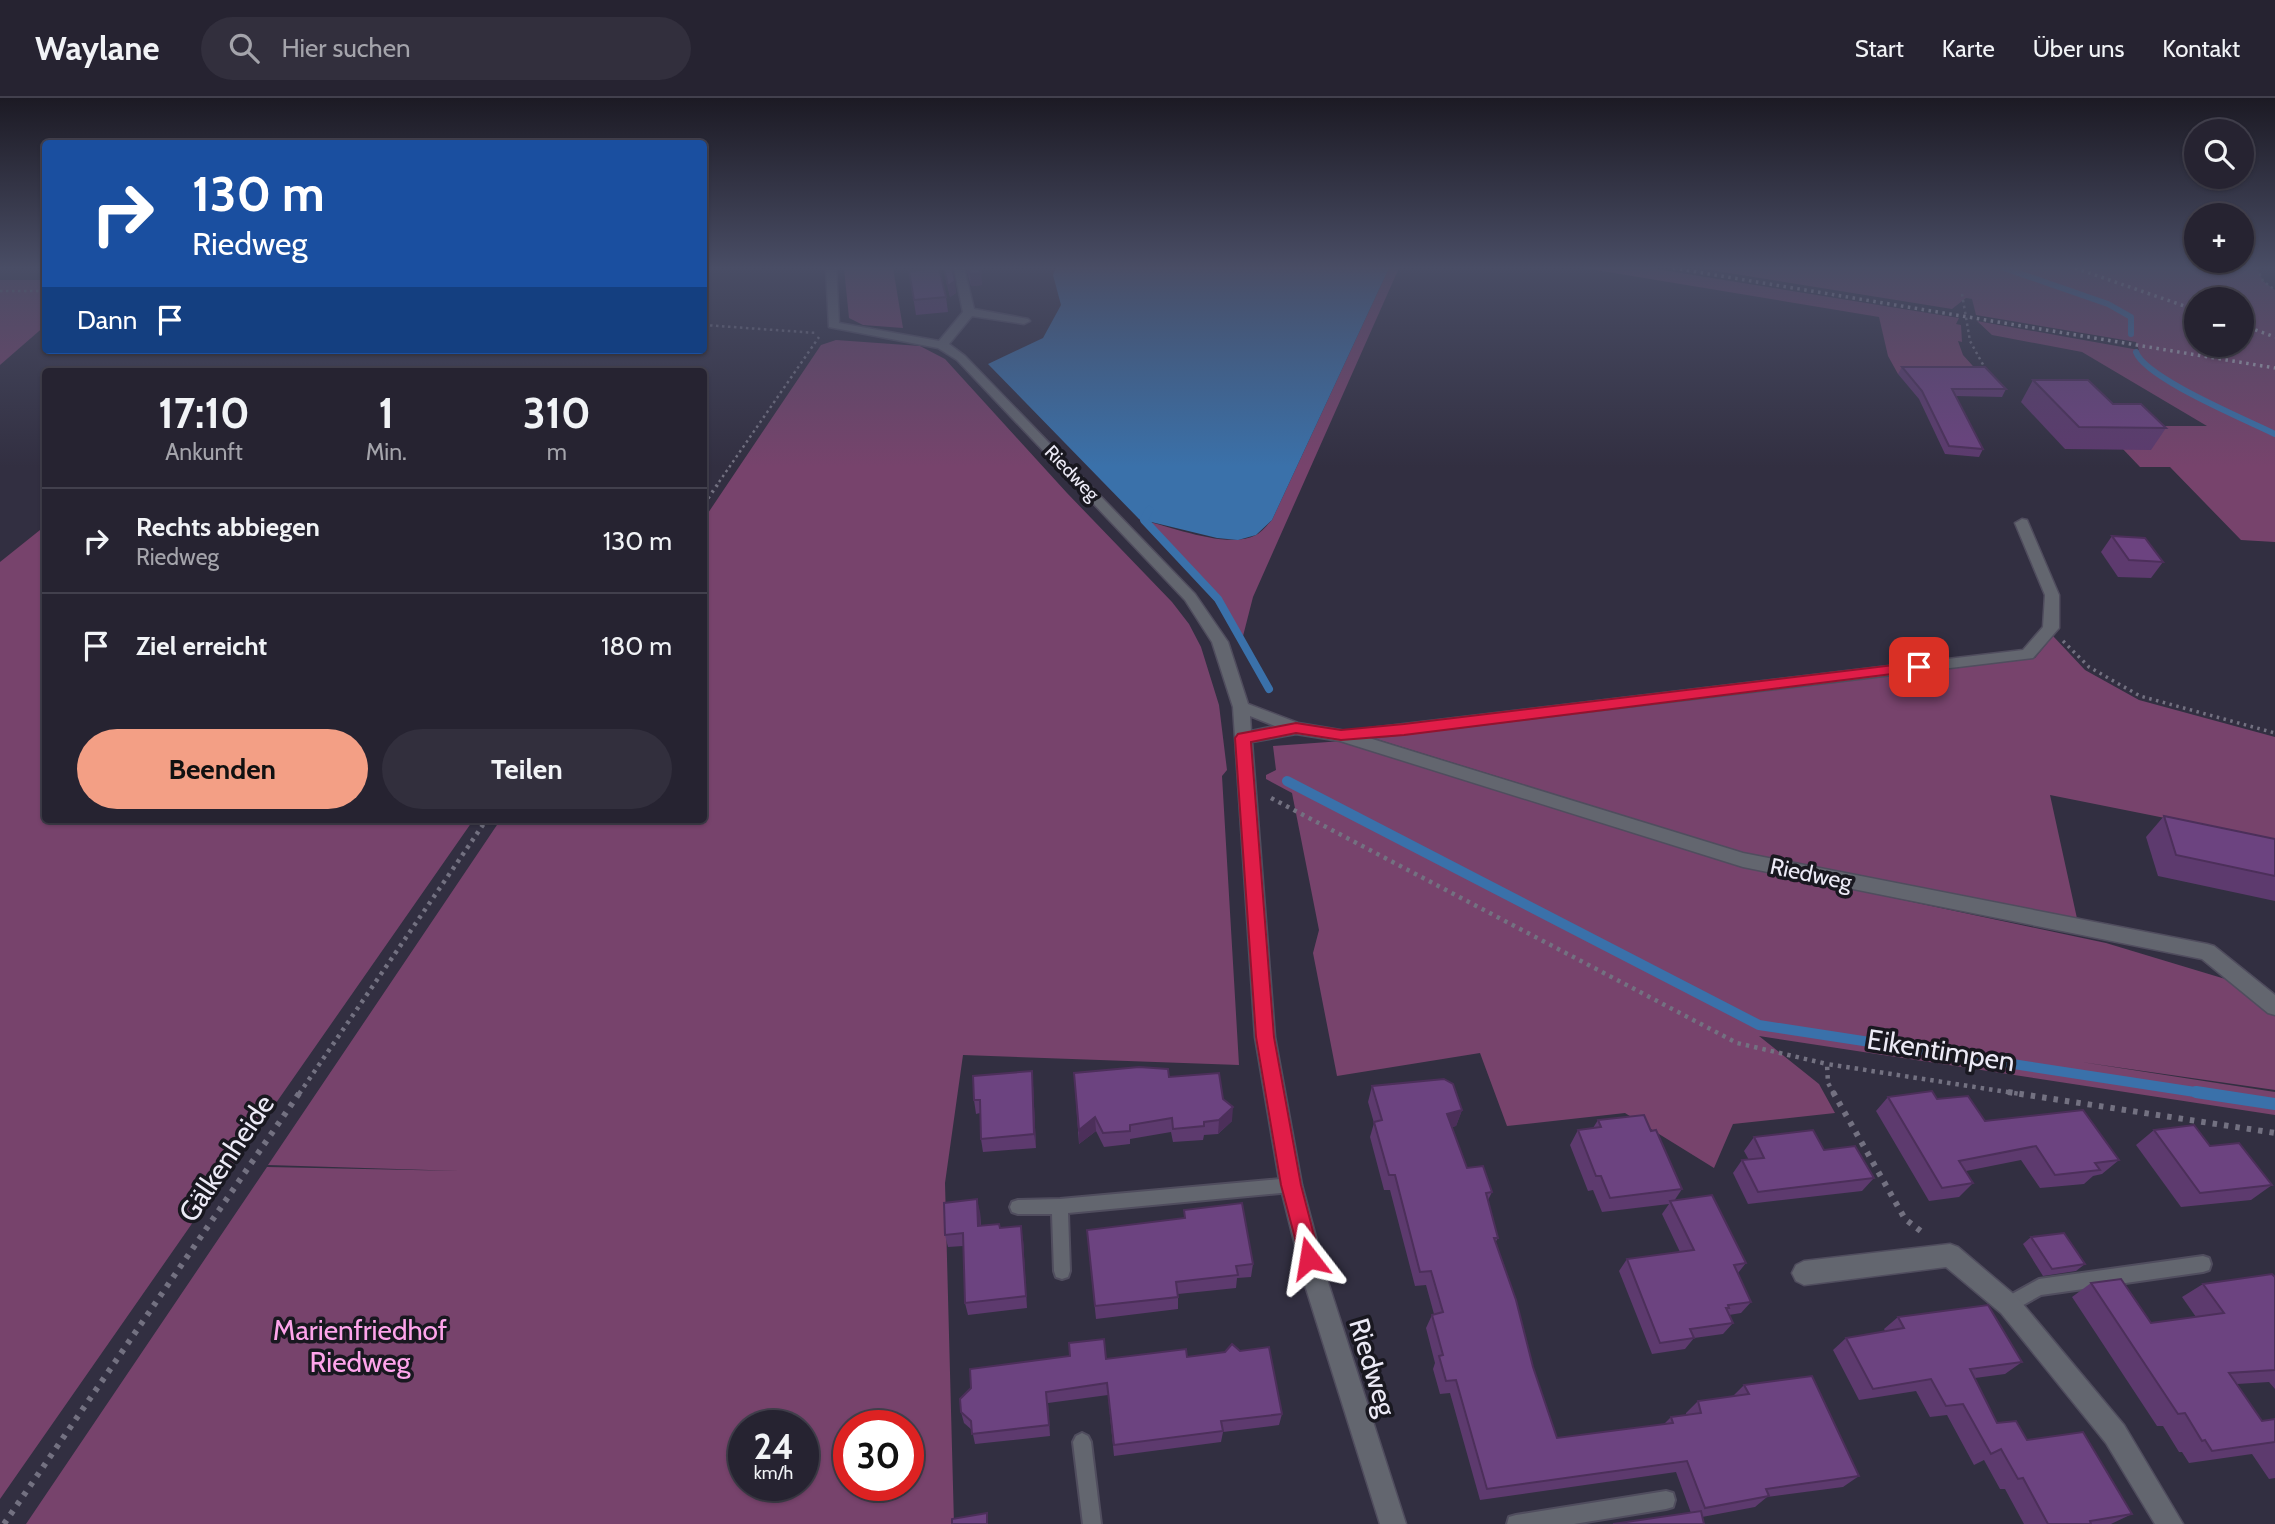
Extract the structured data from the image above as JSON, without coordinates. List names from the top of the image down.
{
  "streets": {
    "street": ["Riedweg"],
    "path": ["Eikentimpen", "Gälkenheide"]
  },
  "crossings": [
    ["Riedweg", "Eikentimpen"]
  ],
  "parks": ["Marienfriedhof Riedweg"],
  "page": {
    "header": "Waylane",
    "search": "Hier suchen",
    "nav": [
      "Start",
      "Karte",
      "Über uns",
      "Kontakt"
    ],
    "map_buttons": ["+", "−"],
    "turn": ["130 m", "Riedweg"],
    "then": "Dann",
    "eta": [
      "17:10",
      "Ankunft",
      "1",
      "Min.",
      "310",
      "m"
    ],
    "list": [
      {
        "name": "Rechts abbiegen",
        "note": "Riedweg",
        "value": "130 m"
      },
      {
        "name": "Ziel erreicht",
        "value": "180 m"
      }
    ],
    "buttons": ["Beenden", "Teilen"],
    "speed": "24 km/h",
    "limit": "30"
  }
}
